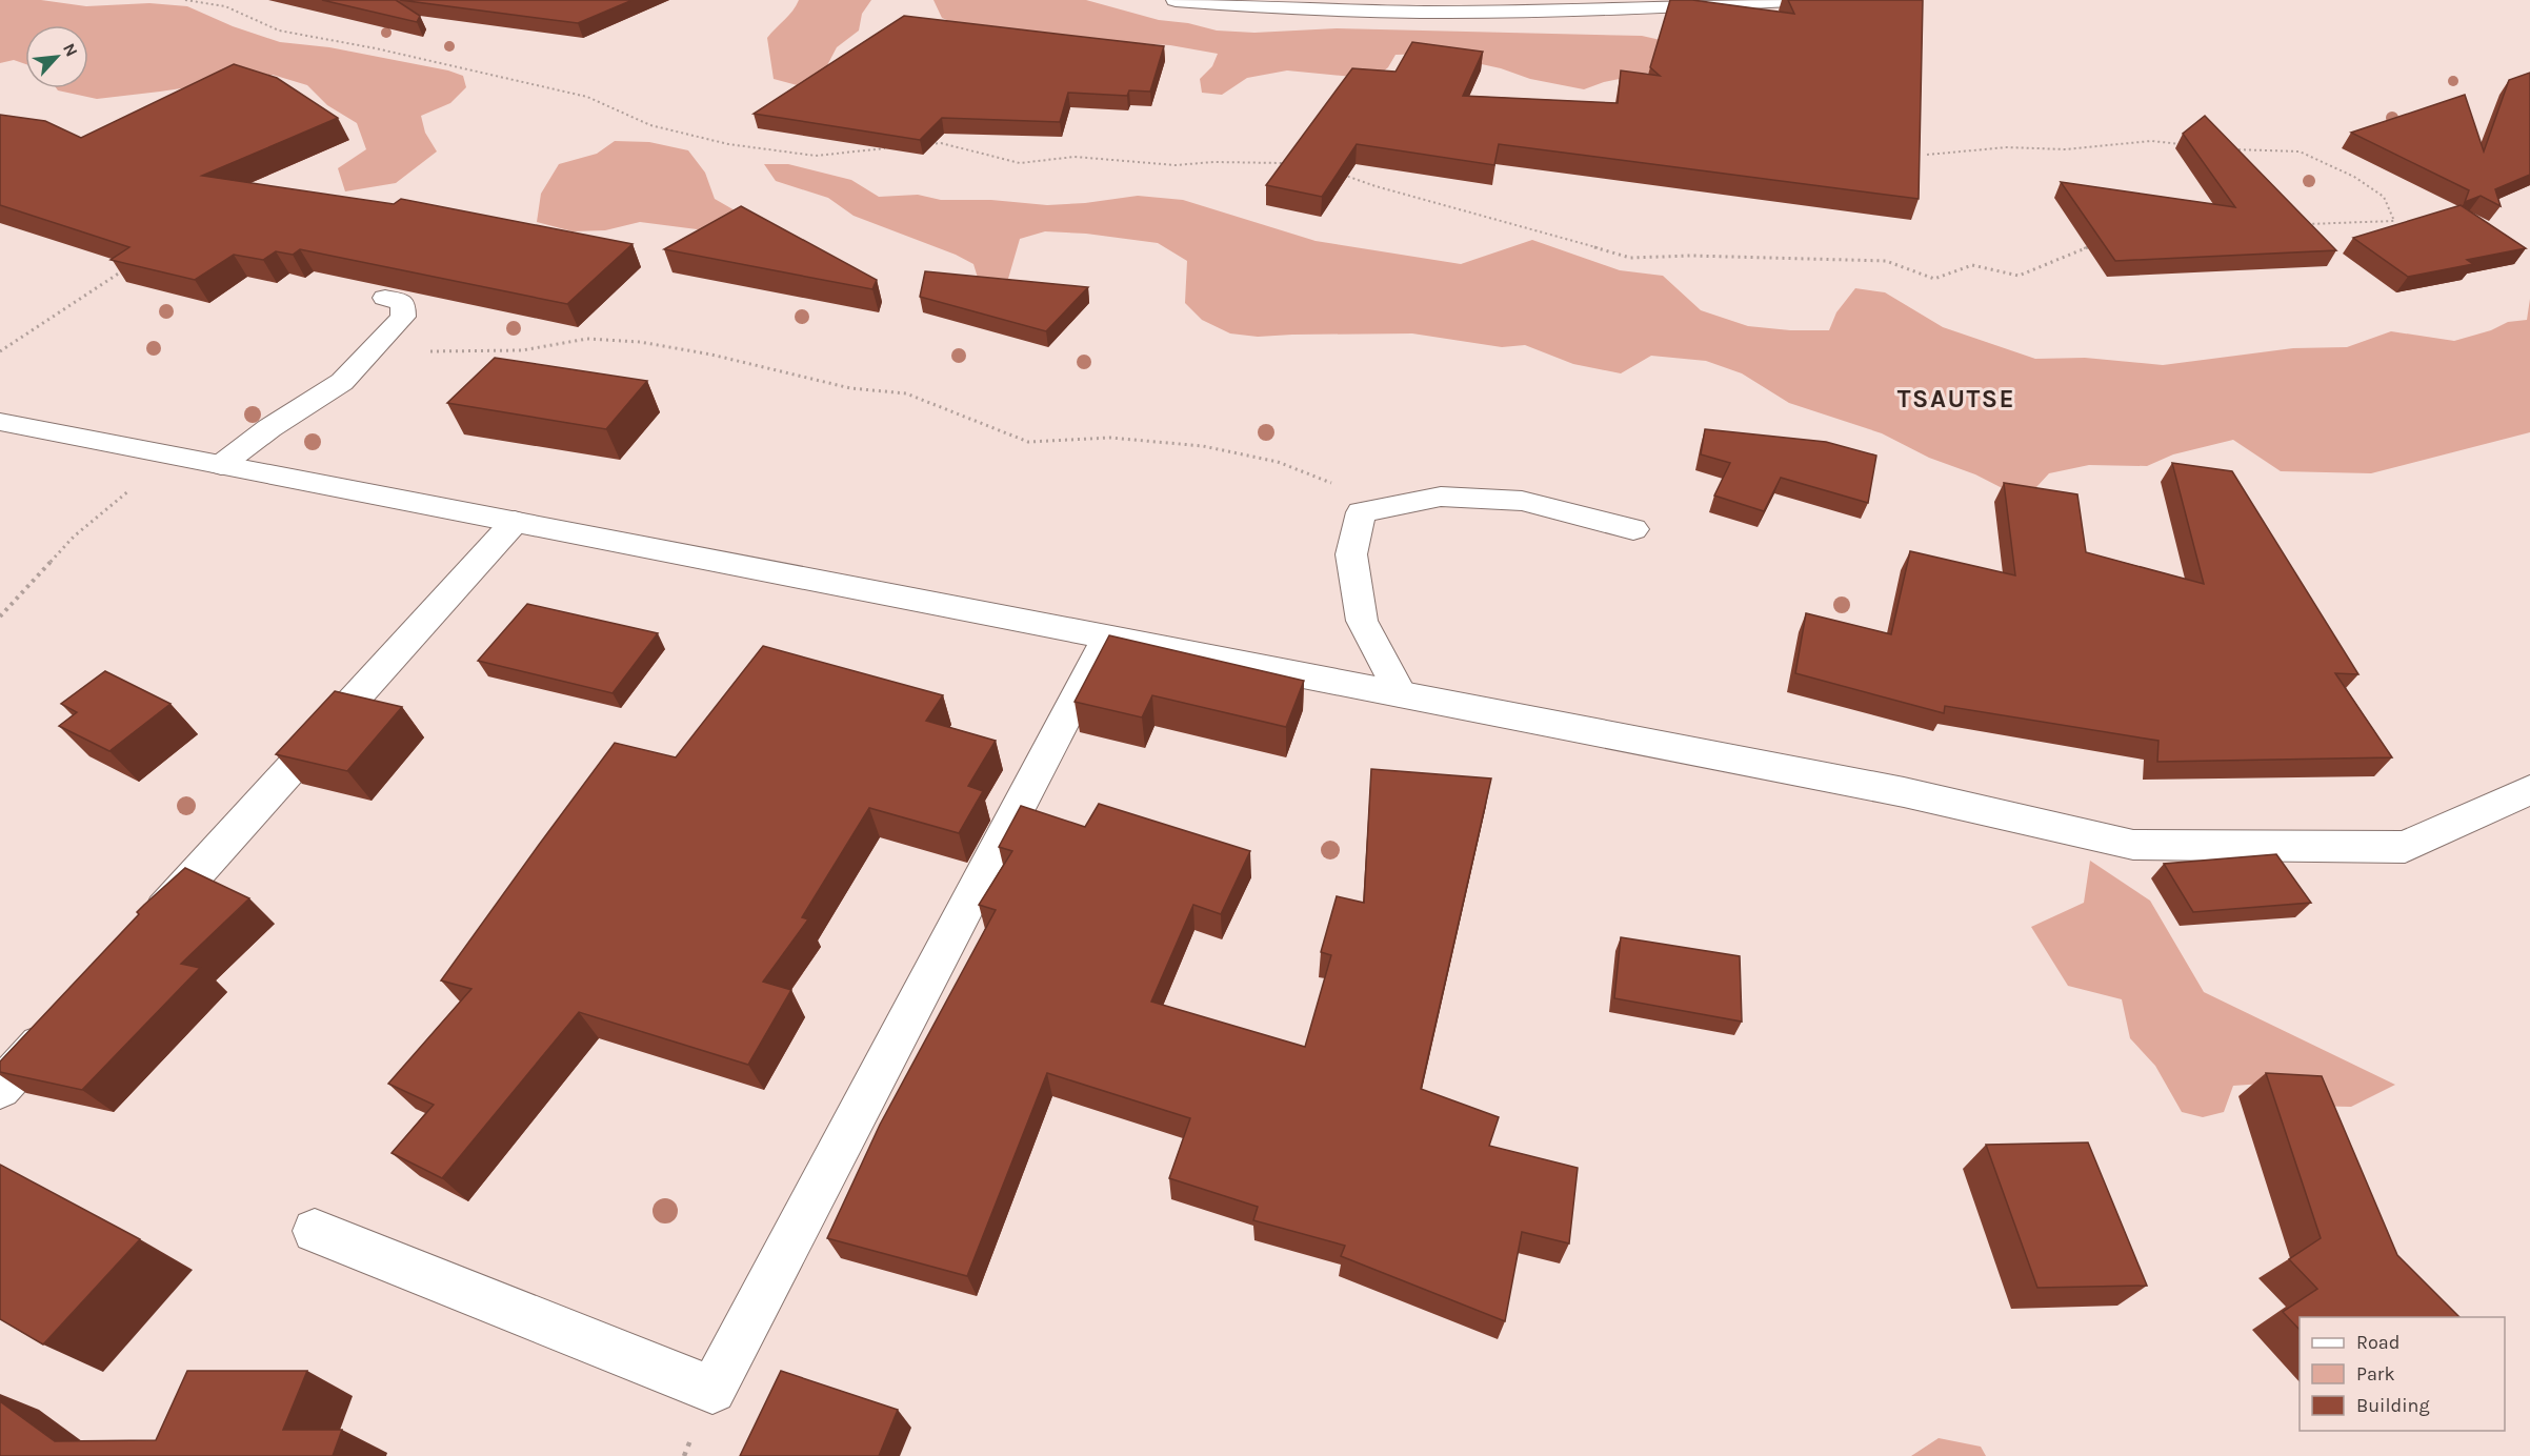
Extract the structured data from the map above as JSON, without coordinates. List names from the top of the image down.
{
  "districts": ["TSAUTSE"],
  "legend": ["Road", "Park", "Building"],
  "north": "top right"
}
